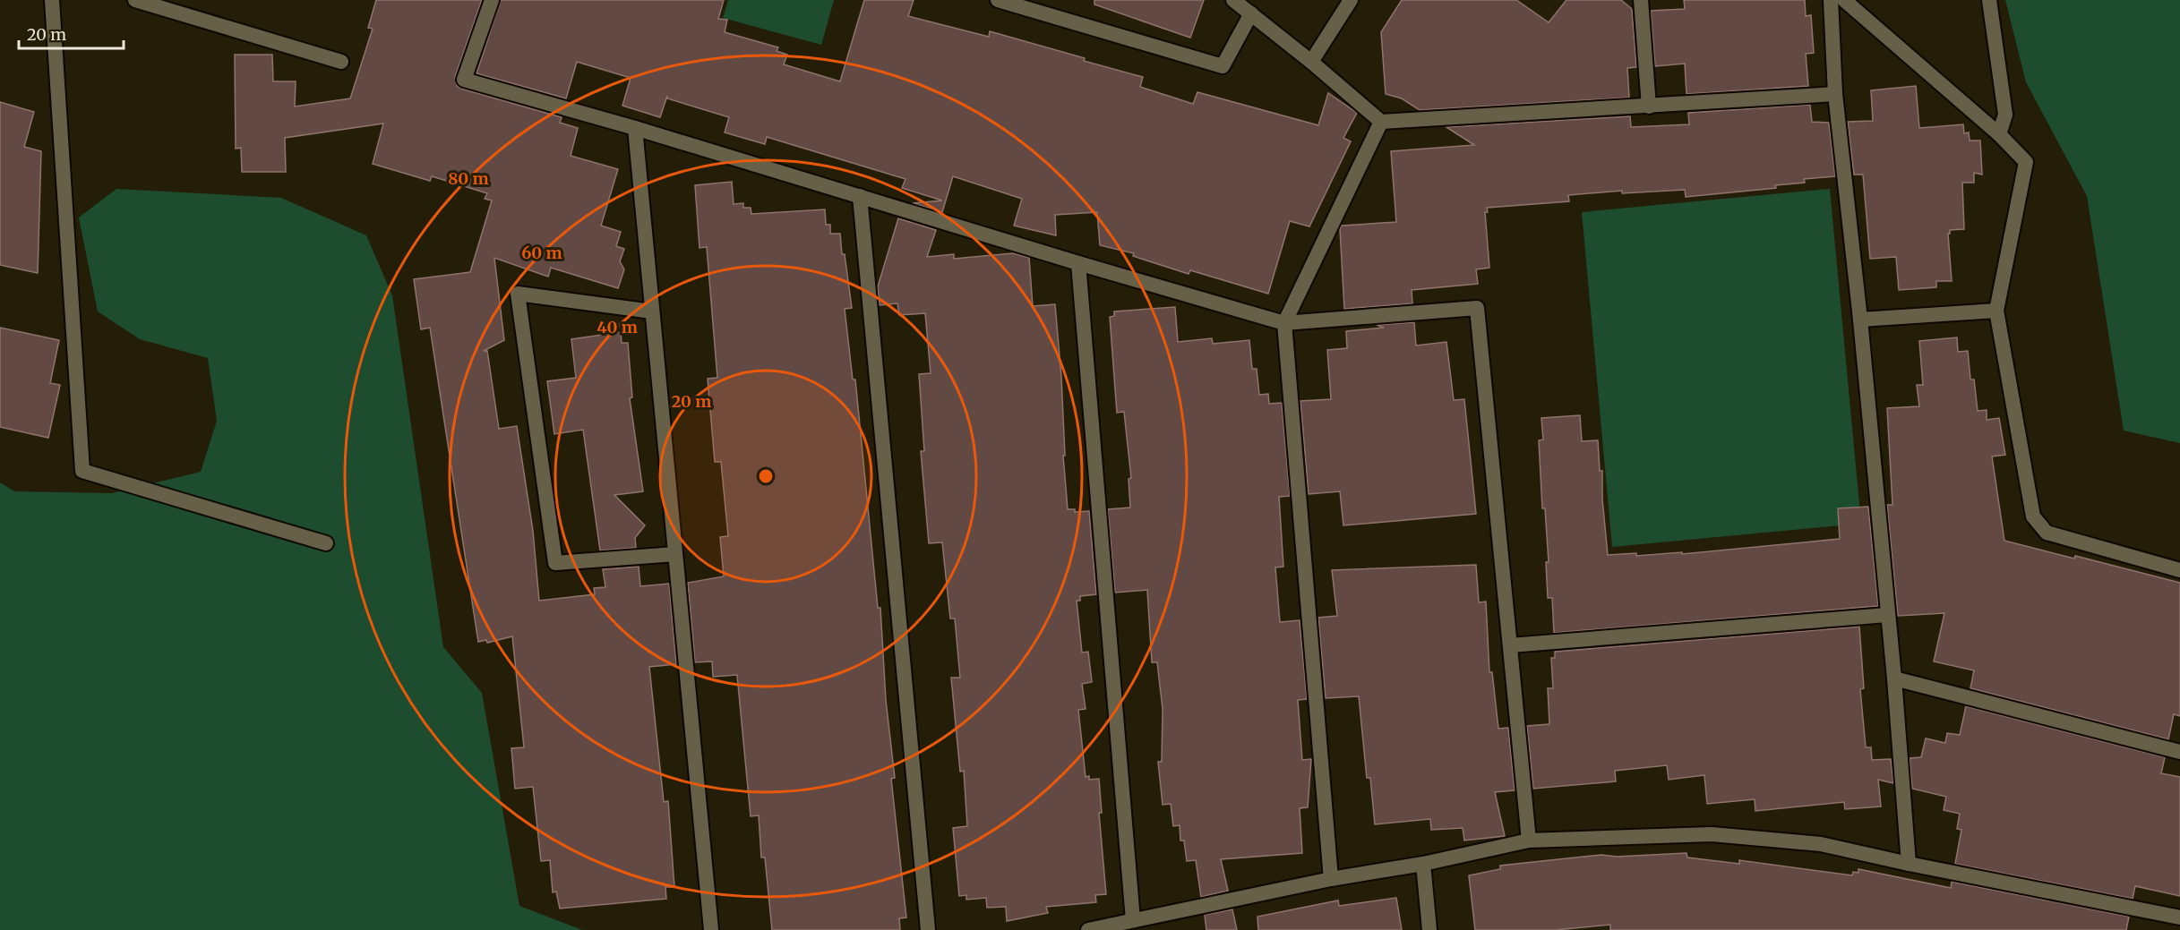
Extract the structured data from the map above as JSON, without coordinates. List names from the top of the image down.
{
  "scale_bar": "20 m",
  "rings": [
    "80 m",
    "60 m",
    "40 m",
    "20 m"
  ]
}
